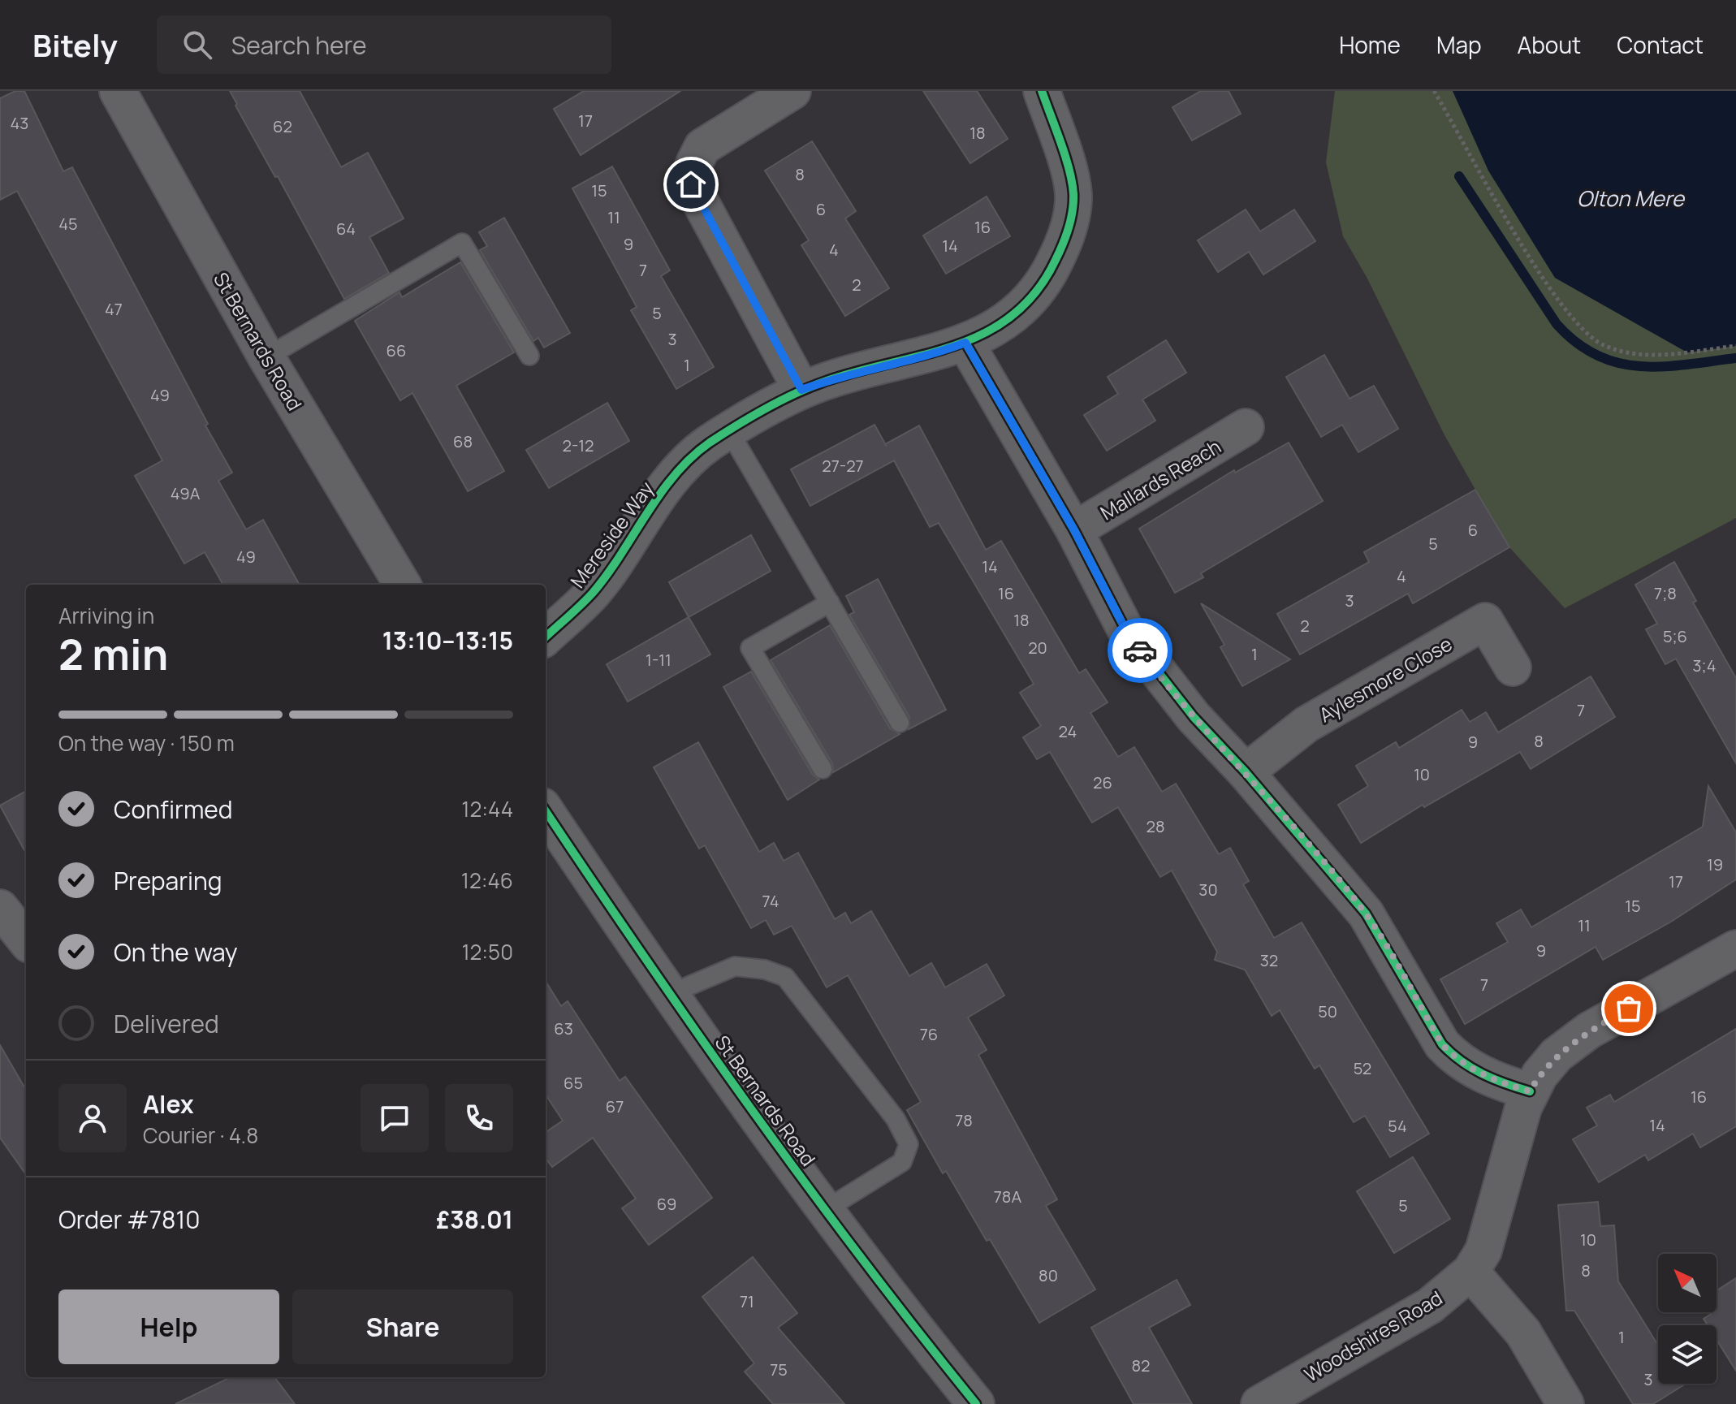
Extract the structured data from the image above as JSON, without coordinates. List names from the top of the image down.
{
  "streets": {
    "street": [
      "St Bernards Road",
      "Mallards Reach",
      "Mereside Way",
      "Aylesmore Close",
      "Woodshires Road"
    ]
  },
  "water": ["Olton Mere"],
  "house_numbers": [
    "17",
    "43",
    "62",
    "18",
    "8",
    "15",
    "6",
    "11",
    "45",
    "16",
    "64",
    "9",
    "14",
    "4",
    "7",
    "2",
    "47",
    "5",
    "3",
    "66",
    "1",
    "49",
    "68",
    "2-12",
    "27-27",
    "49A",
    "6",
    "5",
    "49",
    "14",
    "4",
    "16",
    "7;8",
    "3",
    "18",
    "2",
    "5;6",
    "20",
    "1",
    "1-11",
    "3;4",
    "7",
    "24",
    "8",
    "9",
    "10",
    "26",
    "28",
    "19",
    "17",
    "30",
    "74",
    "15",
    "11",
    "9",
    "32",
    "7",
    "50",
    "63",
    "76",
    "52",
    "65",
    "16",
    "67",
    "78",
    "14",
    "54",
    "78A",
    "69",
    "5",
    "10",
    "8",
    "80",
    "71",
    "1",
    "82",
    "75",
    "3"
  ],
  "north": "top left",
  "page": {
    "header": "Bitely",
    "search": "Search here",
    "nav": [
      "Home",
      "Map",
      "About",
      "Contact"
    ],
    "heading": ["2 min", "Arriving in", "13:10–13:15"],
    "panel": [
      "Alex",
      "Courier · 4.8",
      "Order #7810",
      "£38.01"
    ],
    "bar": "On the way · 150 m",
    "list": [
      ["Confirmed", "12:44"],
      ["Preparing", "12:46"],
      ["On the way", "12:50"],
      "Delivered"
    ],
    "buttons": ["Help", "Share"]
  }
}
